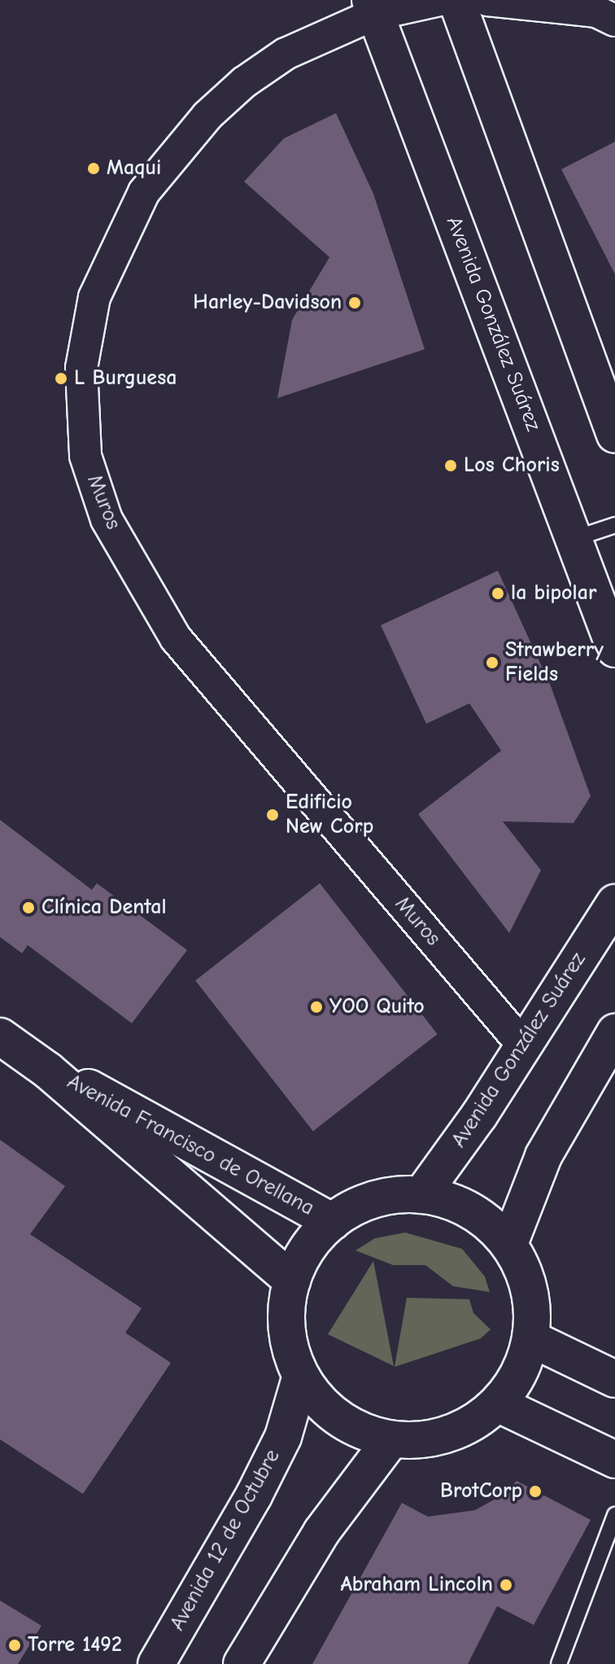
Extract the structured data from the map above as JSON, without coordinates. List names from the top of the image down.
{
  "streets": {
    "main road": ["Avenida González Suárez", "Avenida Francisco de Orellana", "Avenida 12 de Octubre"],
    "street": ["Muros"]
  },
  "crossings": [
    ["Avenida González Suárez", "Muros"]
  ],
  "places": [
    "Maqui",
    "Harley-Davidson",
    "L Burguesa",
    "Los Choris",
    "la bipolar",
    "Strawberry Fields",
    "Edificio New Corp",
    "Clínica Dental",
    "YOO Quito",
    "BrotCorp",
    "Abraham Lincoln",
    "Torre 1492"
  ]
}
